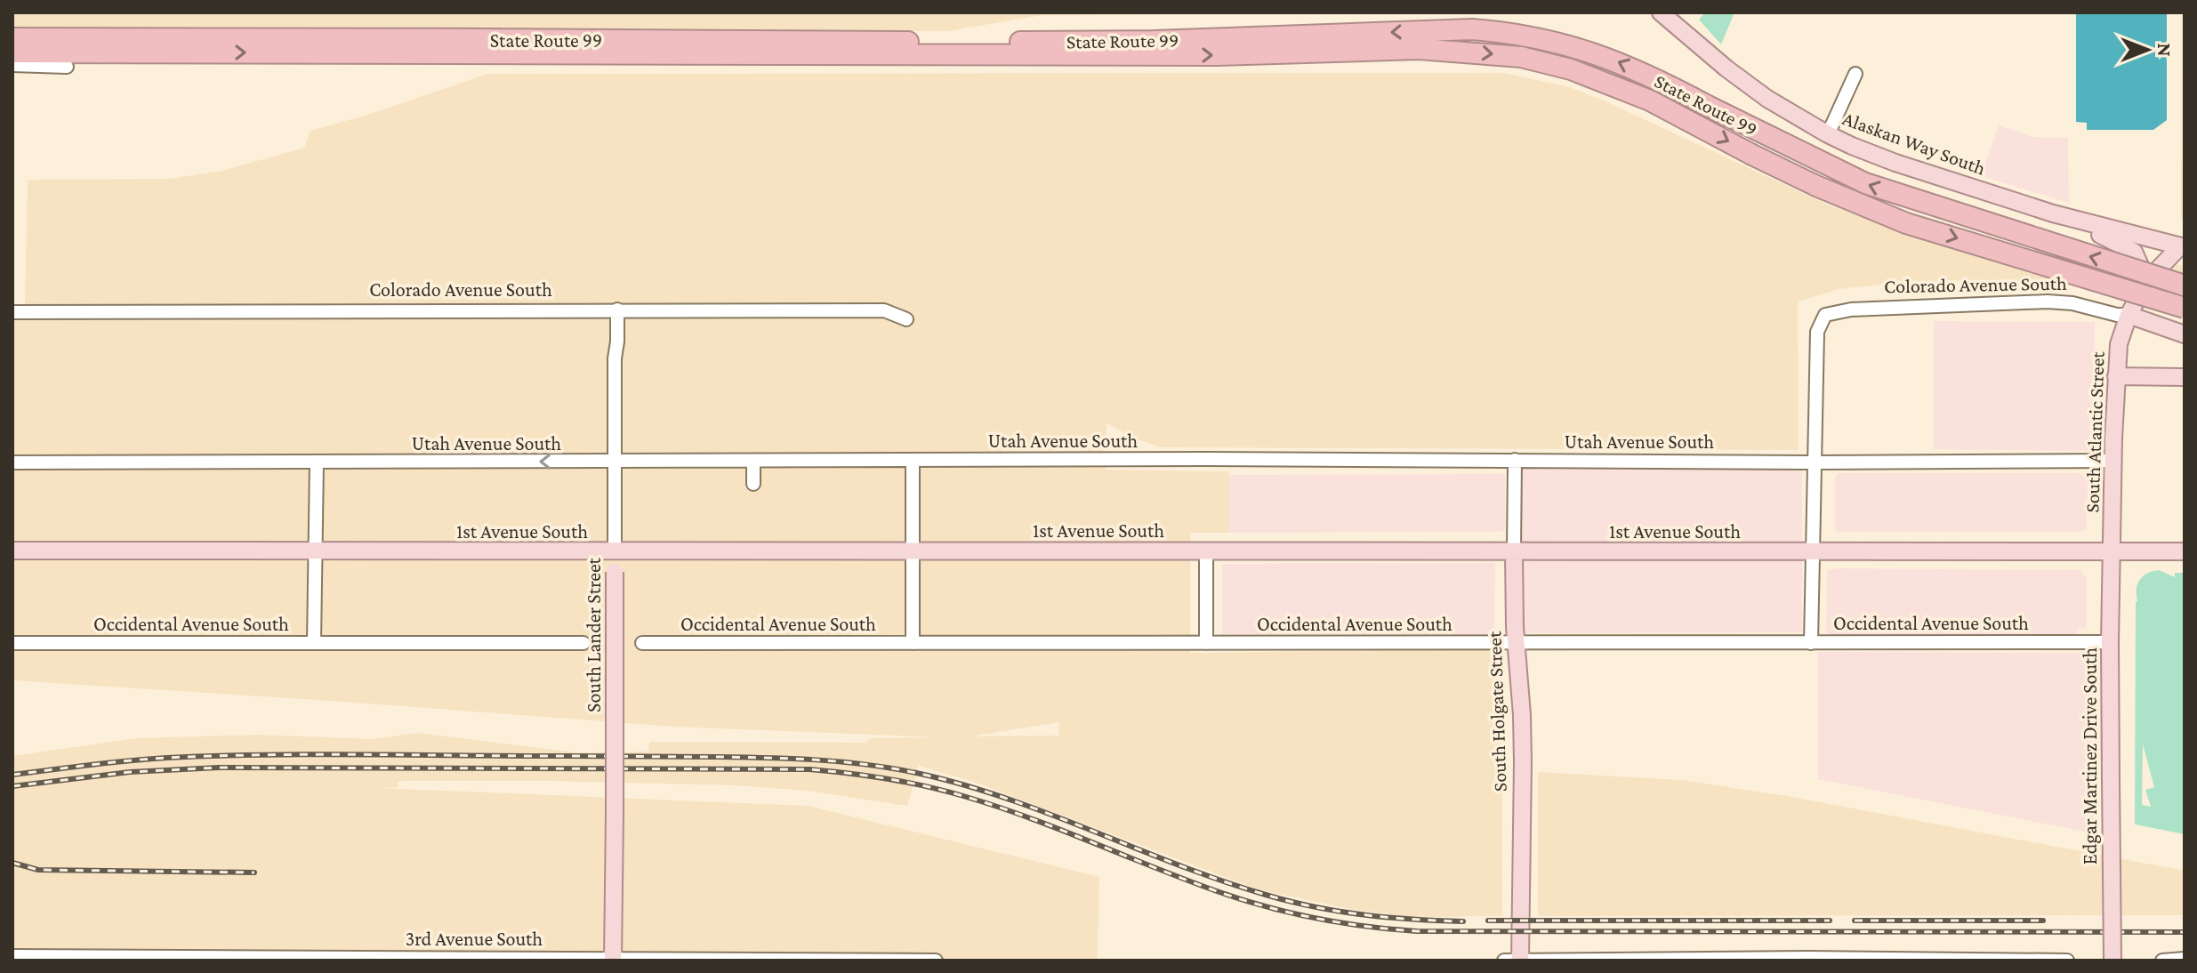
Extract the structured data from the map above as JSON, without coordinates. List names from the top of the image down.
{
  "streets": {
    "highway": ["State Route 99"],
    "main road": [
      "Alaskan Way South",
      "South Atlantic Street",
      "1st Avenue South",
      "South Lander Street",
      "South Holgate Street",
      "Edgar Martinez Drive South"
    ],
    "street": [
      "Colorado Avenue South",
      "Utah Avenue South",
      "Occidental Avenue South",
      "3rd Avenue South"
    ]
  },
  "crossings": [
    ["Alaskan Way South", "South Atlantic Street"],
    ["Colorado Avenue South", "South Atlantic Street"],
    ["Colorado Avenue South", "Utah Avenue South"],
    ["Colorado Avenue South", "South Lander Street"],
    ["South Atlantic Street", "Utah Avenue South"],
    ["South Atlantic Street", "1st Avenue South"],
    ["South Atlantic Street", "Edgar Martinez Drive South"],
    ["Utah Avenue South", "South Lander Street"],
    ["Utah Avenue South", "South Holgate Street"],
    ["1st Avenue South", "South Lander Street"],
    ["1st Avenue South", "South Holgate Street"],
    ["1st Avenue South", "Edgar Martinez Drive South"],
    ["Occidental Avenue South", "South Holgate Street"],
    ["Occidental Avenue South", "Edgar Martinez Drive South"],
    ["South Lander Street", "3rd Avenue South"]
  ],
  "north": "right"
}
